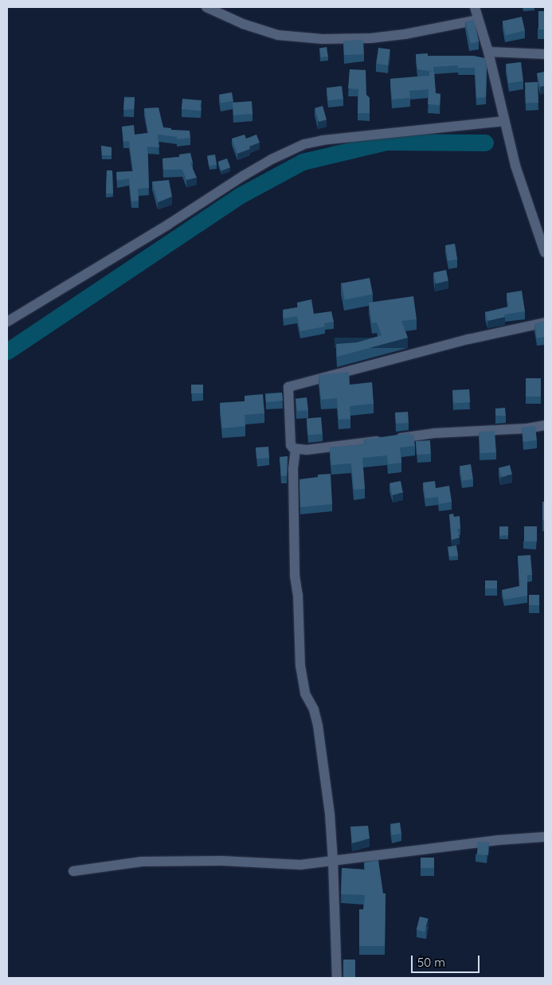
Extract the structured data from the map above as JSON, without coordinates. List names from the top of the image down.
{
  "scale_bar": "50 m"
}
